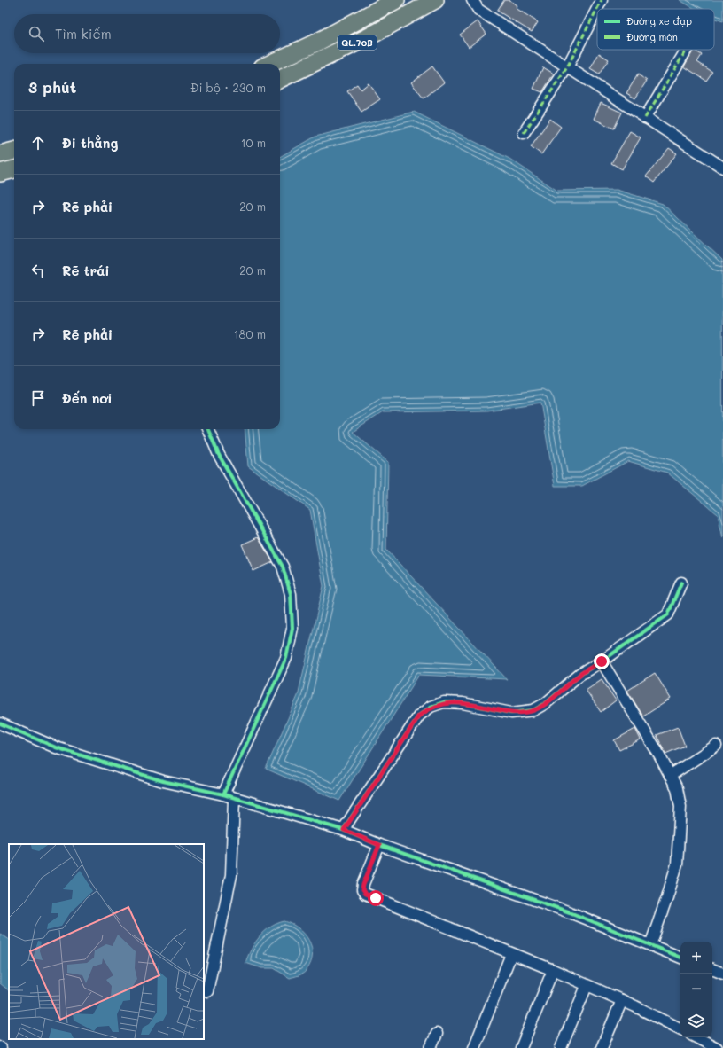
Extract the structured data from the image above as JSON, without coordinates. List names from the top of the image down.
{
  "streets": {
    "main road": ["QL.70B"]
  },
  "legend": ["Đường xe đạp", "Đường mòn"],
  "page": {
    "search": "Tìm kiếm",
    "heading": ["3 phút", "Đi bộ · 230 m"],
    "list": [
      ["Đi thẳng", "10 m"],
      ["Rẽ phải", "20 m"],
      ["Rẽ trái", "20 m"],
      ["Rẽ phải", "180 m"],
      "Đến nơi"
    ],
    "map_buttons": ["+", "−"]
  }
}
